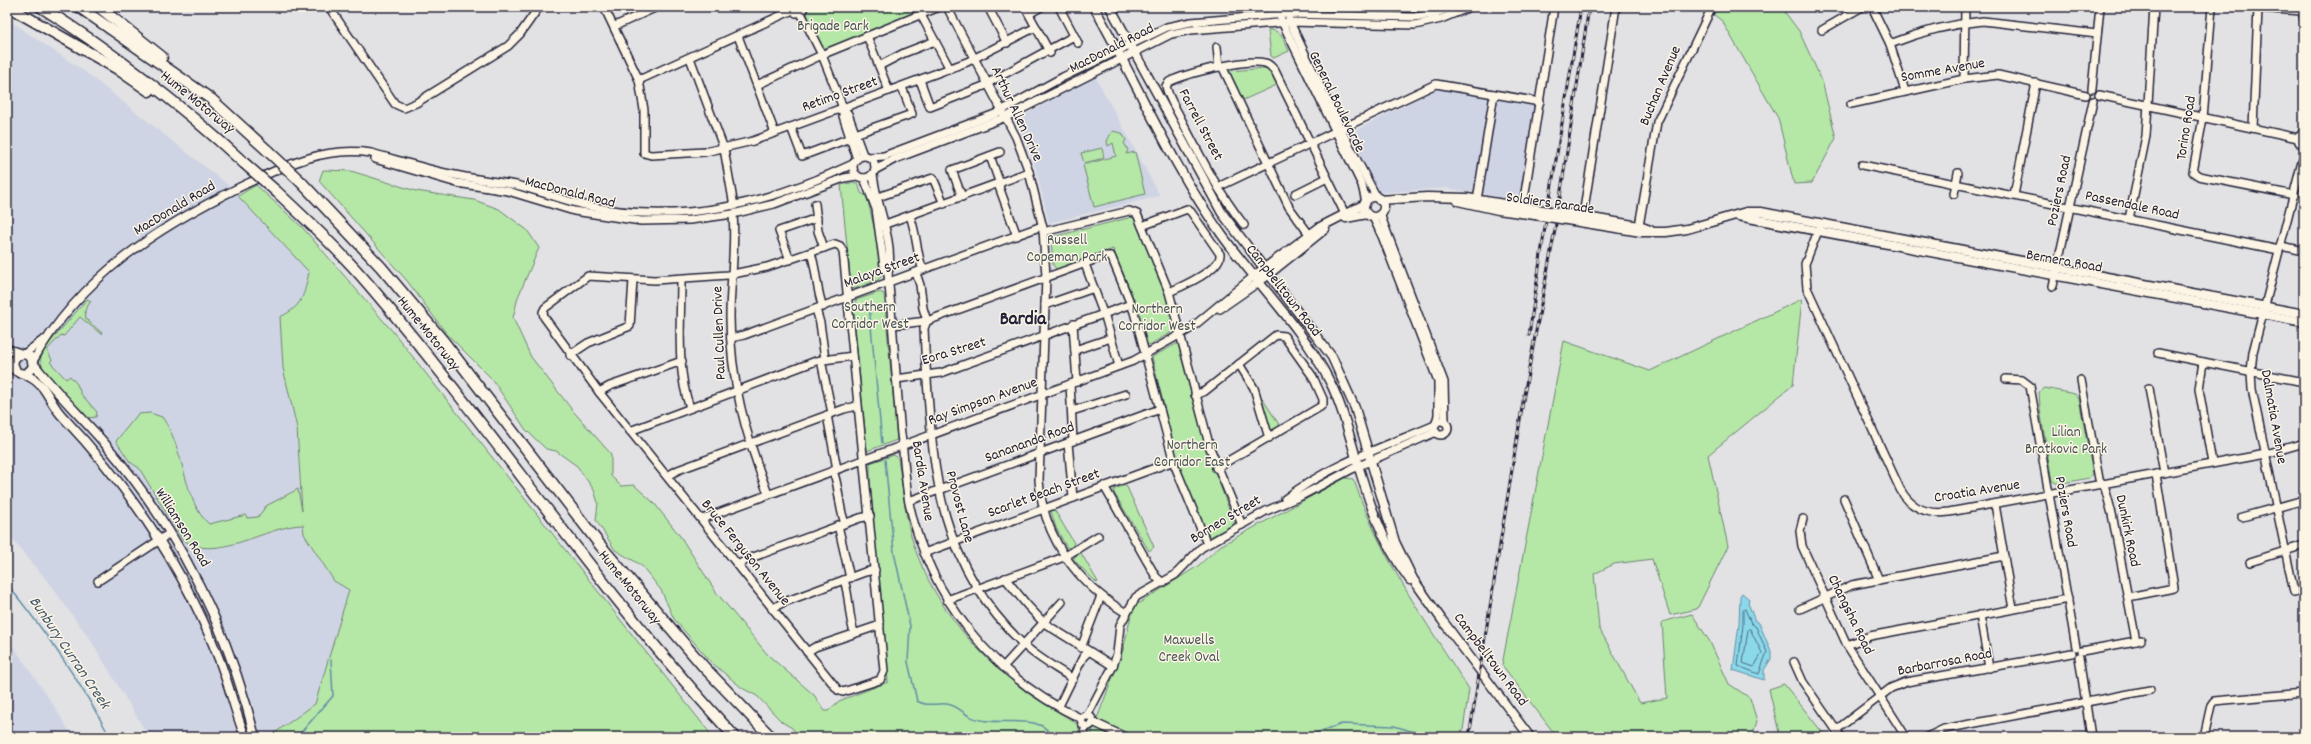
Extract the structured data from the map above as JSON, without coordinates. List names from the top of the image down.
{
  "streets": {
    "highway": ["Hume Motorway"],
    "main road": [
      "Soldiers Parade",
      "Bernera Road",
      "Campbelltown Road",
      "Williamson Road"
    ],
    "street": [
      "MacDonald Road",
      "Somme Avenue",
      "Buchan Avenue",
      "Retimo Street",
      "General Boulevarde",
      "Arthur Allen Drive",
      "Farrell Street",
      "Torino Road",
      "Poziers Road",
      "Passendale Road",
      "Malaya Street",
      "Paul Cullen Drive",
      "Eora Street",
      "Ray Simpson Avenue",
      "Dalmatia Avenue",
      "Sanananda Road",
      "Bardia Avenue",
      "Croatia Avenue",
      "Scarlet Beach Street",
      "Provost Lane",
      "Borneo Street",
      "Dunkirk Road",
      "Bruce Ferguson Avenue",
      "Changsha Road",
      "Barbarrosa Road"
    ]
  },
  "crossings": [
    ["MacDonald Road", "General Boulevarde"],
    ["MacDonald Road", "Arthur Allen Drive"],
    ["MacDonald Road", "Campbelltown Road"],
    ["MacDonald Road", "Paul Cullen Drive"],
    ["MacDonald Road", "Bardia Avenue"],
    ["MacDonald Road", "Williamson Road"],
    ["Somme Avenue", "Poziers Road"],
    ["Buchan Avenue", "Soldiers Parade"],
    ["Retimo Street", "Arthur Allen Drive"],
    ["General Boulevarde", "Soldiers Parade"],
    ["Arthur Allen Drive", "Malaya Street"],
    ["Arthur Allen Drive", "Eora Street"],
    ["Arthur Allen Drive", "Ray Simpson Avenue"],
    ["Arthur Allen Drive", "Sanananda Road"],
    ["Arthur Allen Drive", "Scarlet Beach Street"],
    ["Arthur Allen Drive", "Borneo Street"],
    ["Torino Road", "Dalmatia Avenue"],
    ["Poziers Road", "Passendale Road"],
    ["Poziers Road", "Bernera Road"],
    ["Poziers Road", "Croatia Avenue"],
    ["Poziers Road", "Barbarrosa Road"],
    ["Soldiers Parade", "Bernera Road"],
    ["Soldiers Parade", "Croatia Avenue"],
    ["Passendale Road", "Dalmatia Avenue"],
    ["Bernera Road", "Dalmatia Avenue"],
    ["Bernera Road", "Croatia Avenue"],
    ["Malaya Street", "Paul Cullen Drive"],
    ["Malaya Street", "Bardia Avenue"],
    ["Malaya Street", "Provost Lane"],
    ["Malaya Street", "Bruce Ferguson Avenue"],
    ["Campbelltown Road", "Ray Simpson Avenue"],
    ["Campbelltown Road", "Borneo Street"],
    ["Paul Cullen Drive", "Ray Simpson Avenue"],
    ["Paul Cullen Drive", "Bruce Ferguson Avenue"],
    ["Eora Street", "Bardia Avenue"],
    ["Eora Street", "Provost Lane"],
    ["Ray Simpson Avenue", "Bardia Avenue"],
    ["Ray Simpson Avenue", "Provost Lane"],
    ["Ray Simpson Avenue", "Bruce Ferguson Avenue"],
    ["Dalmatia Avenue", "Croatia Avenue"],
    ["Sanananda Road", "Bardia Avenue"],
    ["Sanananda Road", "Provost Lane"],
    ["Bardia Avenue", "Scarlet Beach Street"],
    ["Bardia Avenue", "Borneo Street"],
    ["Croatia Avenue", "Dunkirk Road"],
    ["Scarlet Beach Street", "Provost Lane"],
    ["Dunkirk Road", "Barbarrosa Road"],
    ["Changsha Road", "Barbarrosa Road"]
  ],
  "districts": ["Bardia"],
  "water": ["Bunbury Curran Creek"],
  "parks": [
    "Brigade Park",
    "Russell Copeman Park",
    "Southern Corridor West",
    "Northern Corridor West",
    "Lilian Bratkovic Park",
    "Northern Corridor East",
    "Maxwells Creek Oval"
  ]
}
